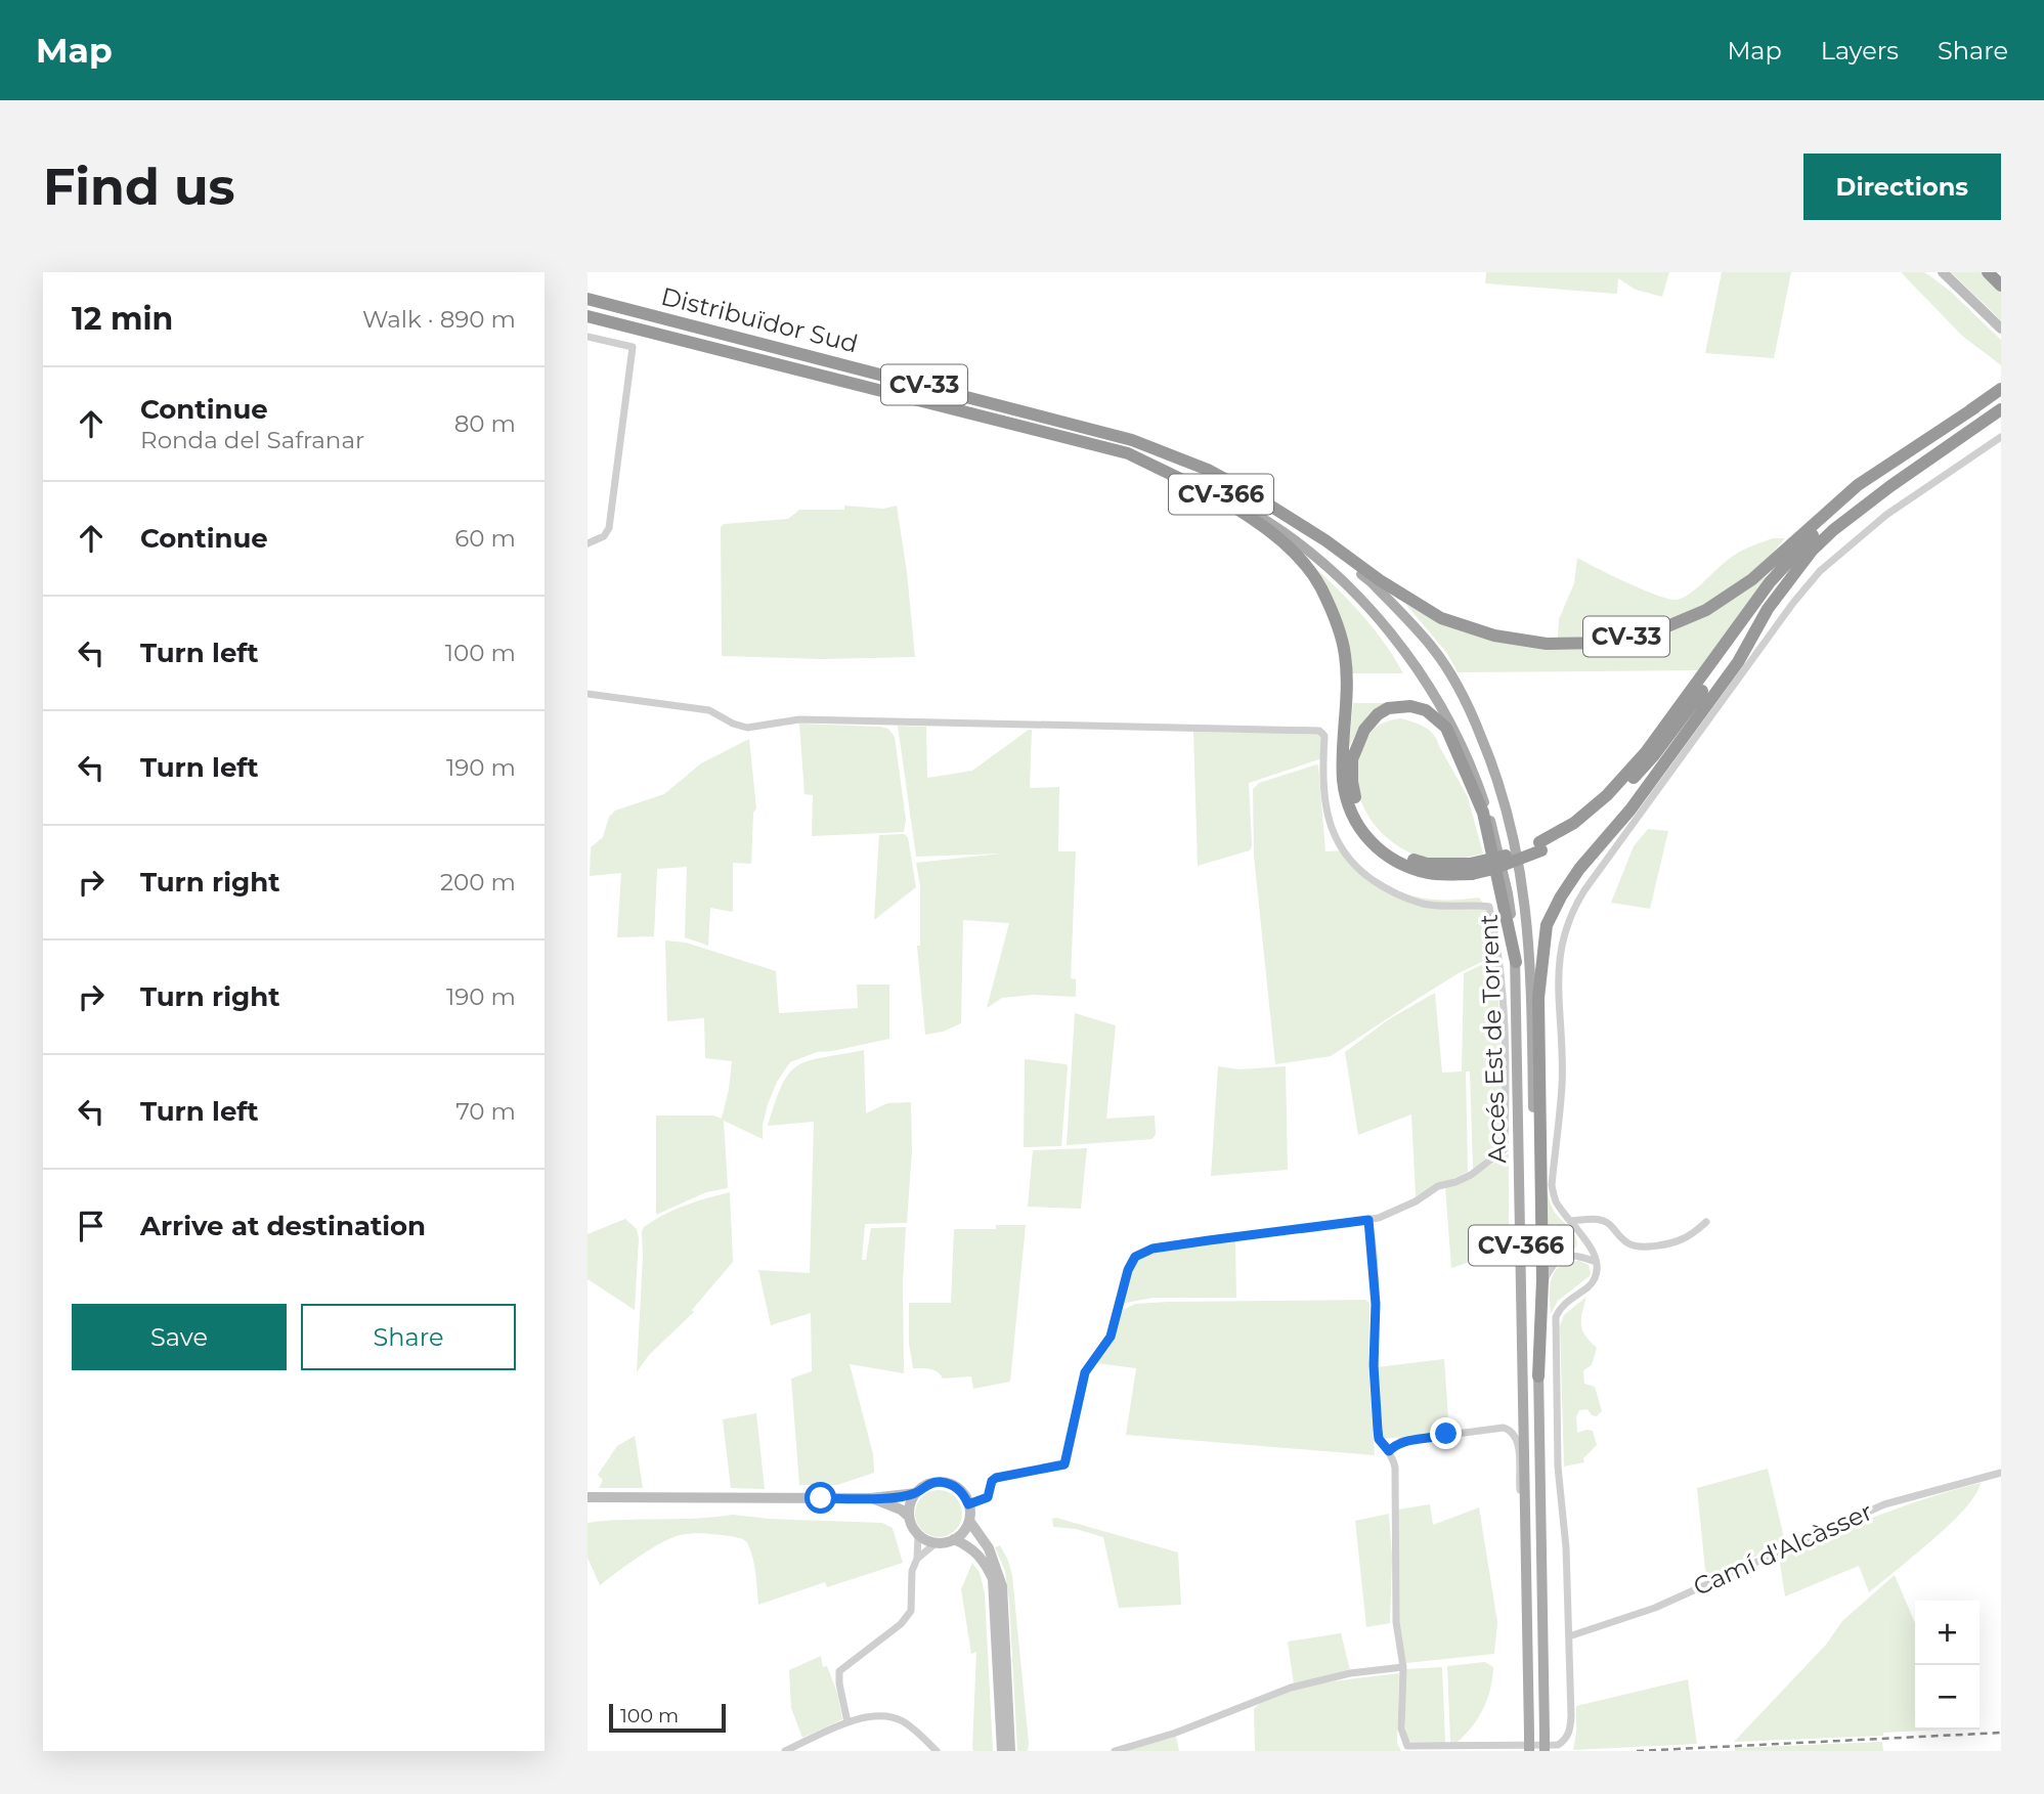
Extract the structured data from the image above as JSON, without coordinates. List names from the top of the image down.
{
  "streets": {
    "highway": ["Distribuïdor Sud", "CV-33"],
    "main road": ["CV-366", "Accés Est de Torrent"],
    "street": ["Camí d'Alcàsser"]
  },
  "crossings": [
    ["Distribuïdor Sud", "CV-33"],
    ["Distribuïdor Sud", "Accés Est de Torrent"],
    ["CV-33", "Accés Est de Torrent"]
  ],
  "scale_bar": "100 m",
  "page": {
    "header": "Map",
    "nav": ["Map", "Layers", "Share"],
    "buttons": [
      "Directions",
      ["Save", "Share"]
    ],
    "title": "Find us",
    "heading": ["12 min", "Walk · 890 m"],
    "list": [
      ["Continue", "Ronda del Safranar", "80 m"],
      ["Continue", "60 m"],
      ["Turn left", "100 m"],
      ["Turn left", "190 m"],
      ["Turn right", "200 m"],
      ["Turn right", "190 m"],
      ["Turn left", "70 m"],
      "Arrive at destination"
    ],
    "map_buttons": ["+", "−"],
    "scale": "100 m"
  }
}
